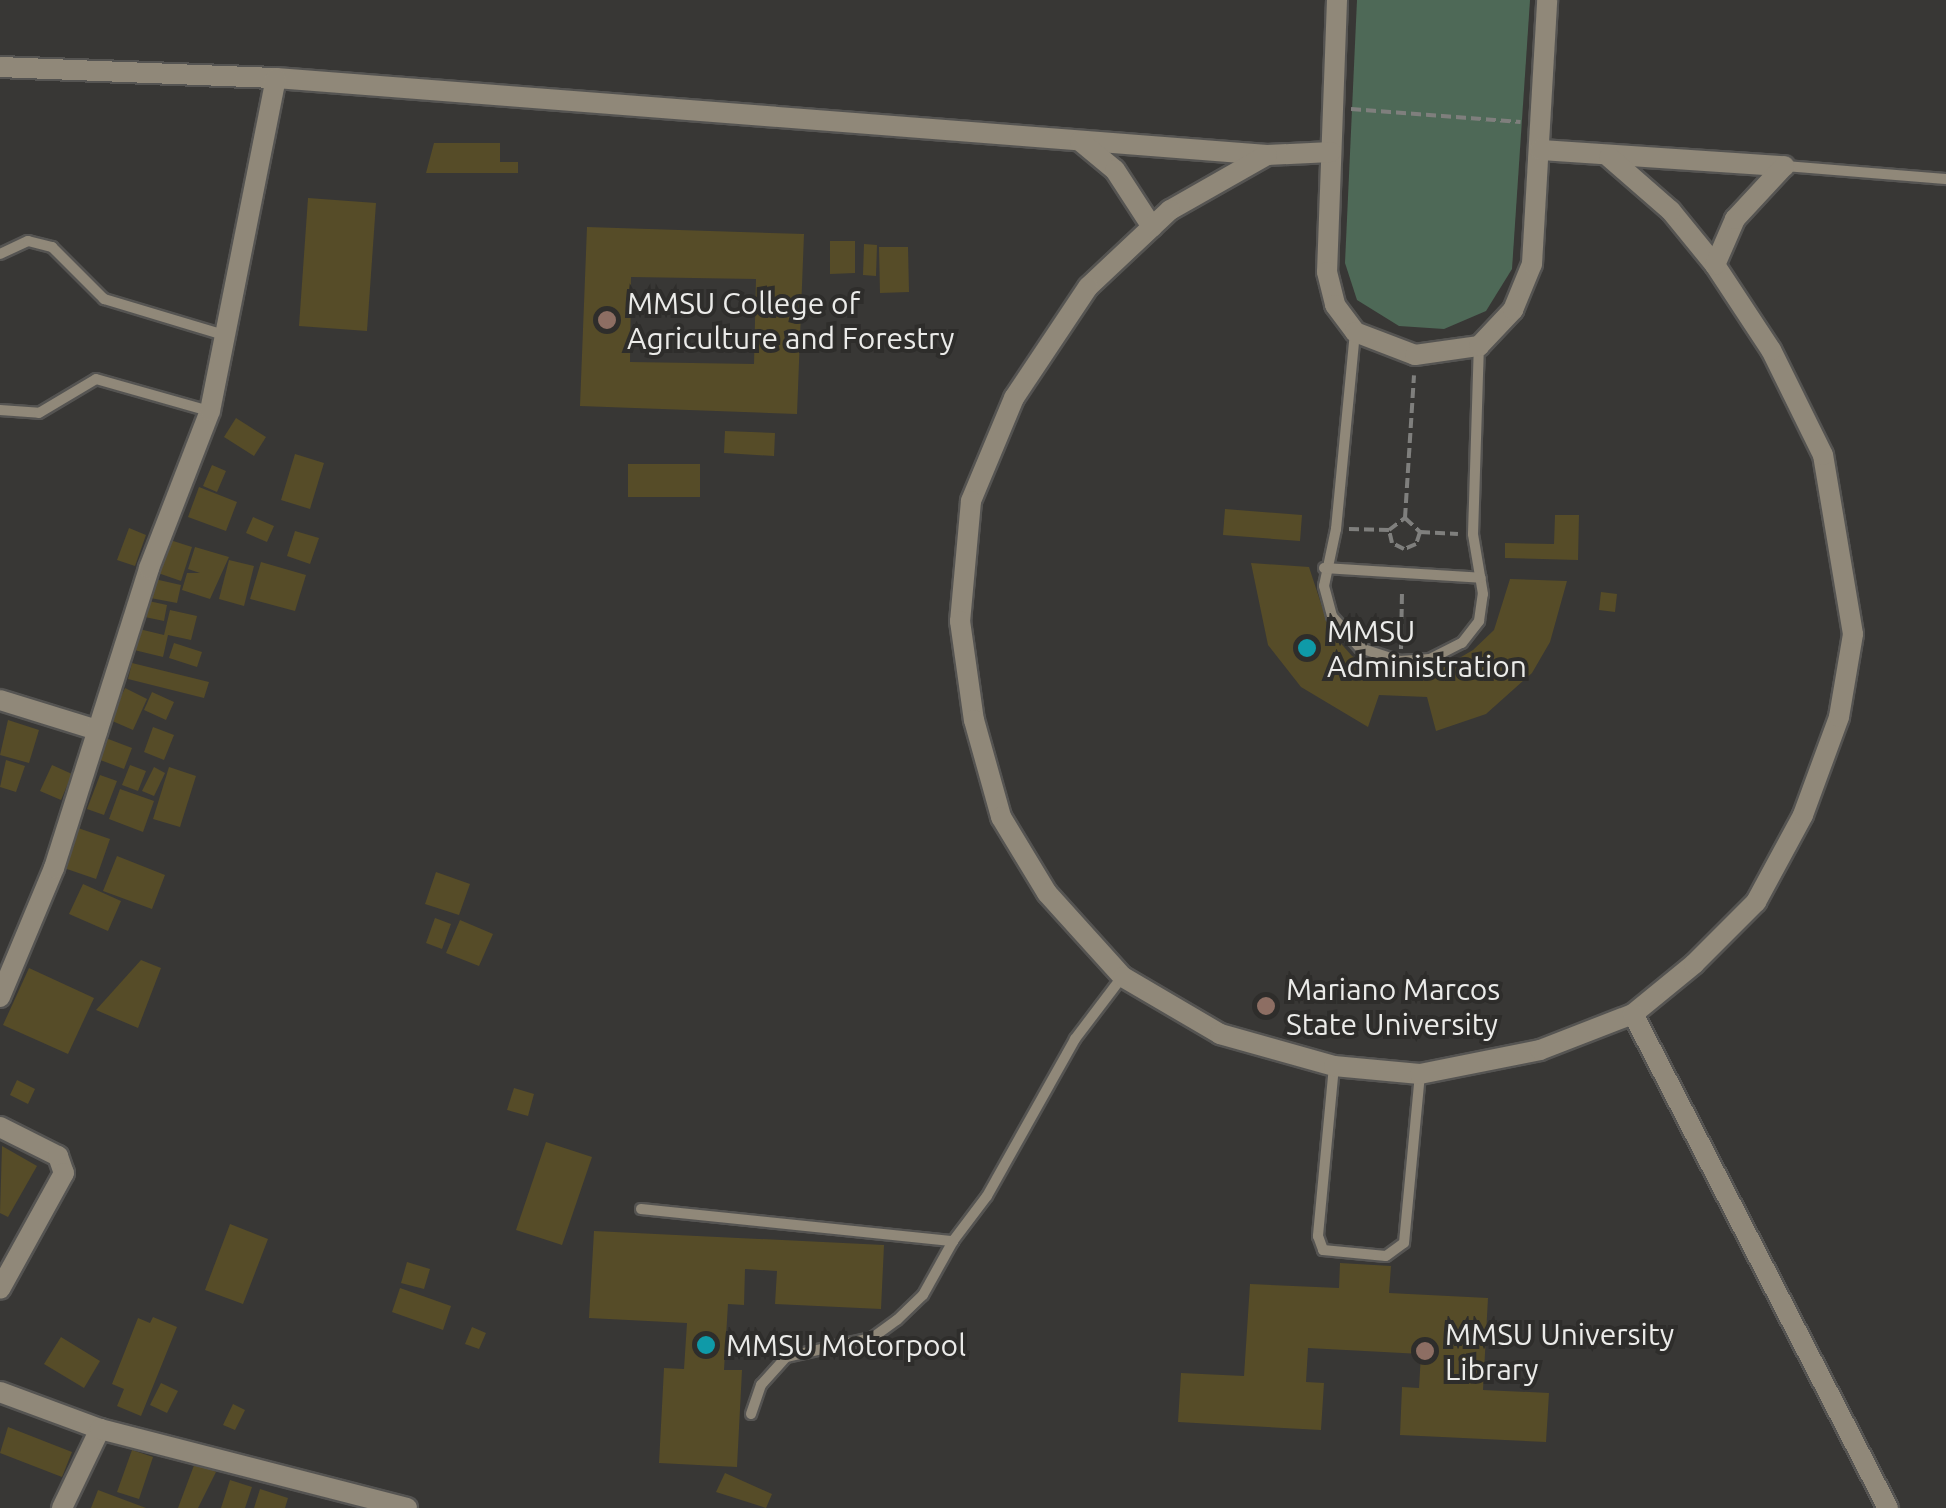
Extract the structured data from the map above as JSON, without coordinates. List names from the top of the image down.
{
  "places": [
    "MMSU College of Agriculture and Forestry",
    "MMSU Administration",
    "Mariano Marcos State University",
    "MMSU Motorpool",
    "MMSU University Library"
  ]
}
